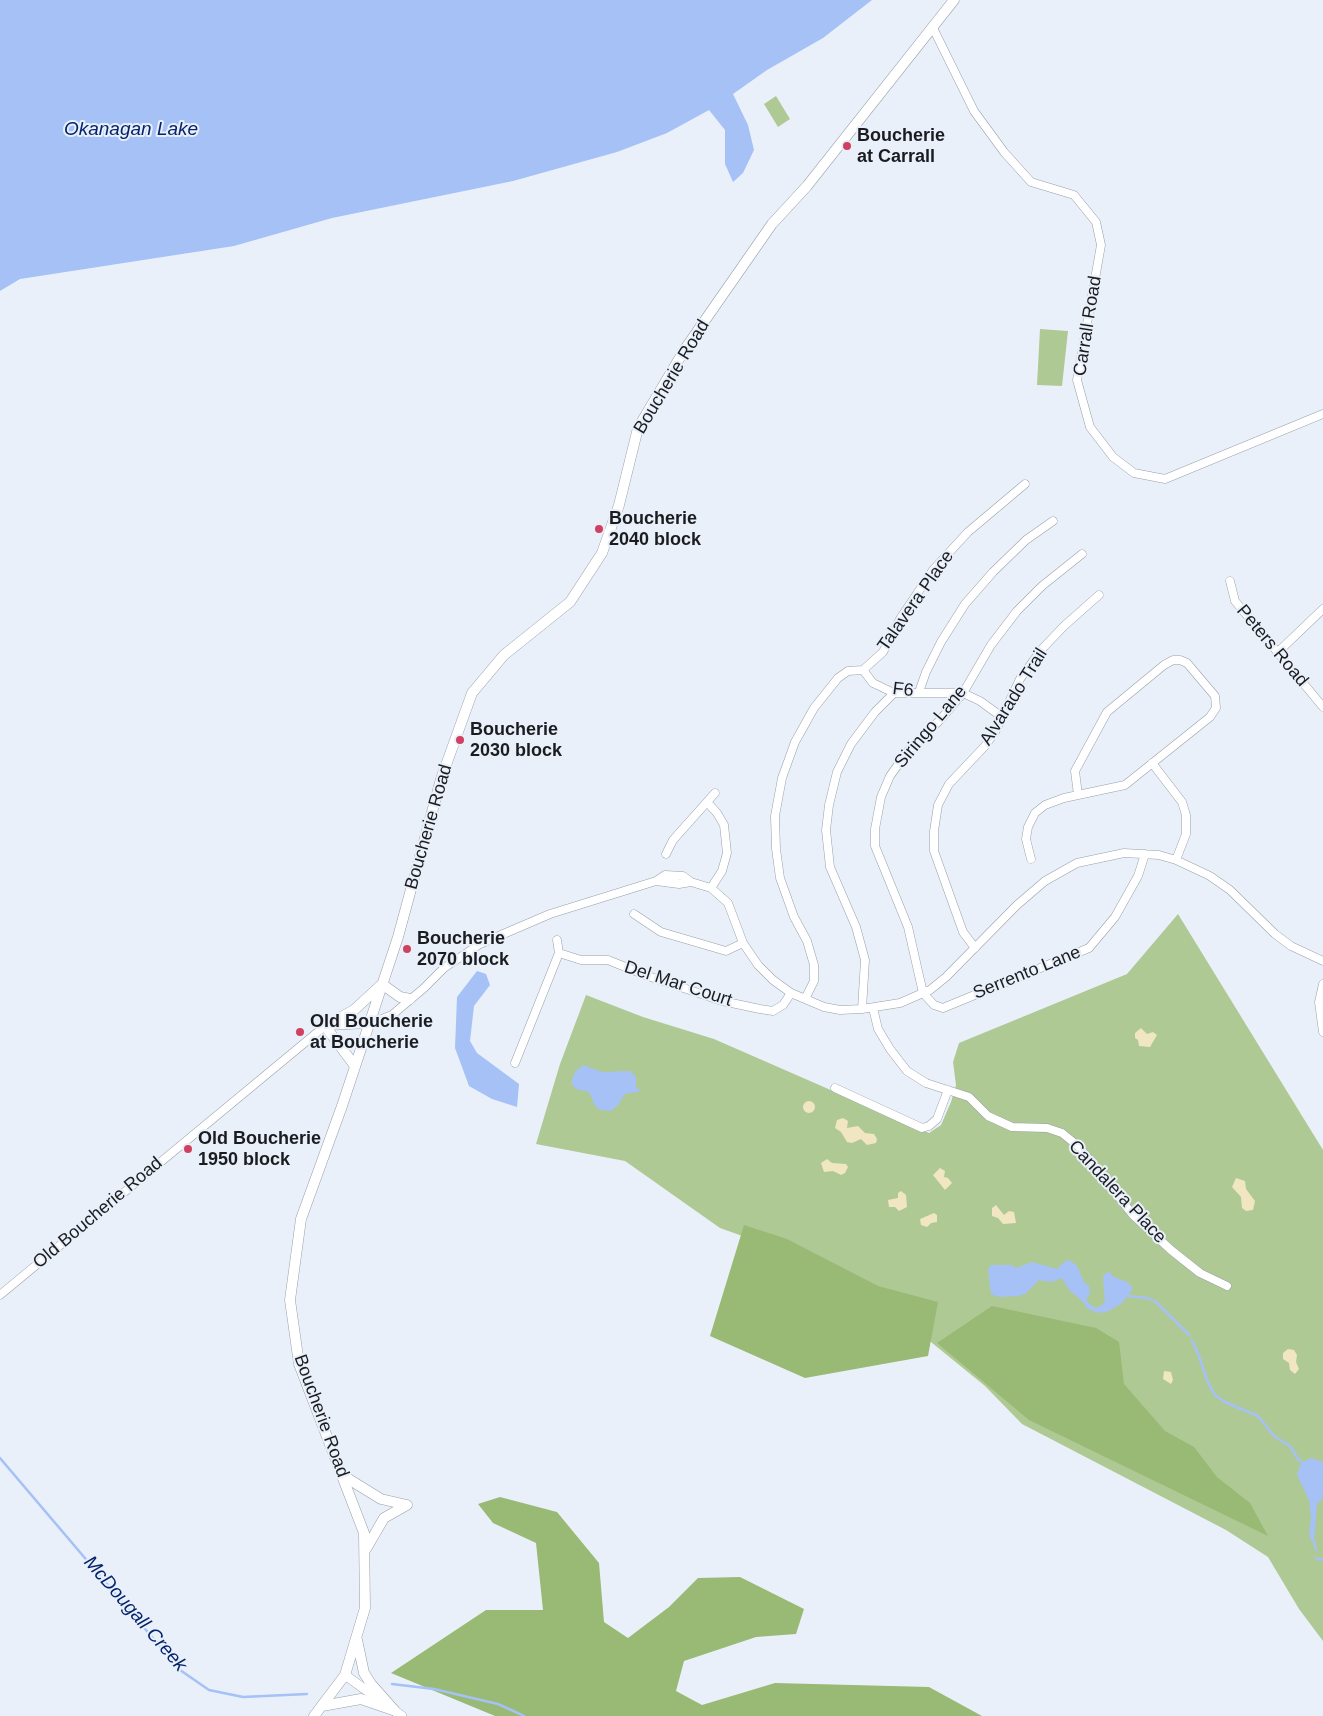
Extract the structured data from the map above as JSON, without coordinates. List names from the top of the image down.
{
  "streets": {
    "main road": ["Boucherie Road"],
    "street": [
      "Carrall Road",
      "Talavera Place",
      "Peters Road",
      "F6",
      "Alvarado Trail",
      "Siringo Lane",
      "Serrento Lane",
      "Del Mar Court",
      "Candalera Place",
      "Old Boucherie Road"
    ]
  },
  "crossings": [
    ["Carrall Road", "Boucherie Road"],
    ["Talavera Place", "F6"],
    ["F6", "Alvarado Trail"],
    ["F6", "Siringo Lane"],
    ["Siringo Lane", "Serrento Lane"]
  ],
  "water": ["Okanagan Lake", "McDougall Creek"],
  "places": [
    "Boucherie at Carrall",
    "Boucherie 2040 block",
    "Boucherie 2030 block",
    "Boucherie 2070 block",
    "Old Boucherie at Boucherie",
    "Old Boucherie 1950 block"
  ]
}
